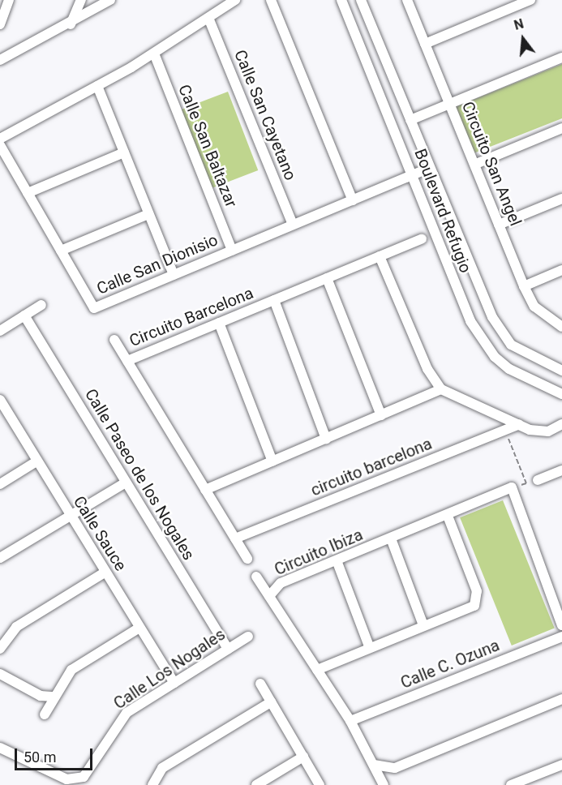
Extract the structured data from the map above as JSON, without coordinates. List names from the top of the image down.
{
  "streets": {
    "street": [
      "Calle San Cayetano",
      "Calle San Baltazar",
      "Circuito San Angel",
      "Boulevard Refugio",
      "Calle San Dionisio",
      "Circuito Barcelona",
      "circuito barcelona",
      "Calle Paseo de los Nogales",
      "Calle Sauce",
      "Circuito Ibiza",
      "Calle C. Ozuna",
      "Calle Los Nogales"
    ]
  },
  "crossings": [
    ["Calle San Cayetano", "Calle San Dionisio"],
    ["Calle San Baltazar", "Calle San Dionisio"],
    ["Boulevard Refugio", "Calle San Dionisio"],
    ["Circuito Barcelona", "circuito barcelona"],
    ["Calle Paseo de los Nogales", "Calle Los Nogales"],
    ["Calle Sauce", "Calle Los Nogales"],
    ["Circuito Ibiza", "Calle C. Ozuna"]
  ],
  "scale_bar": "50 m",
  "north": "top"
}
